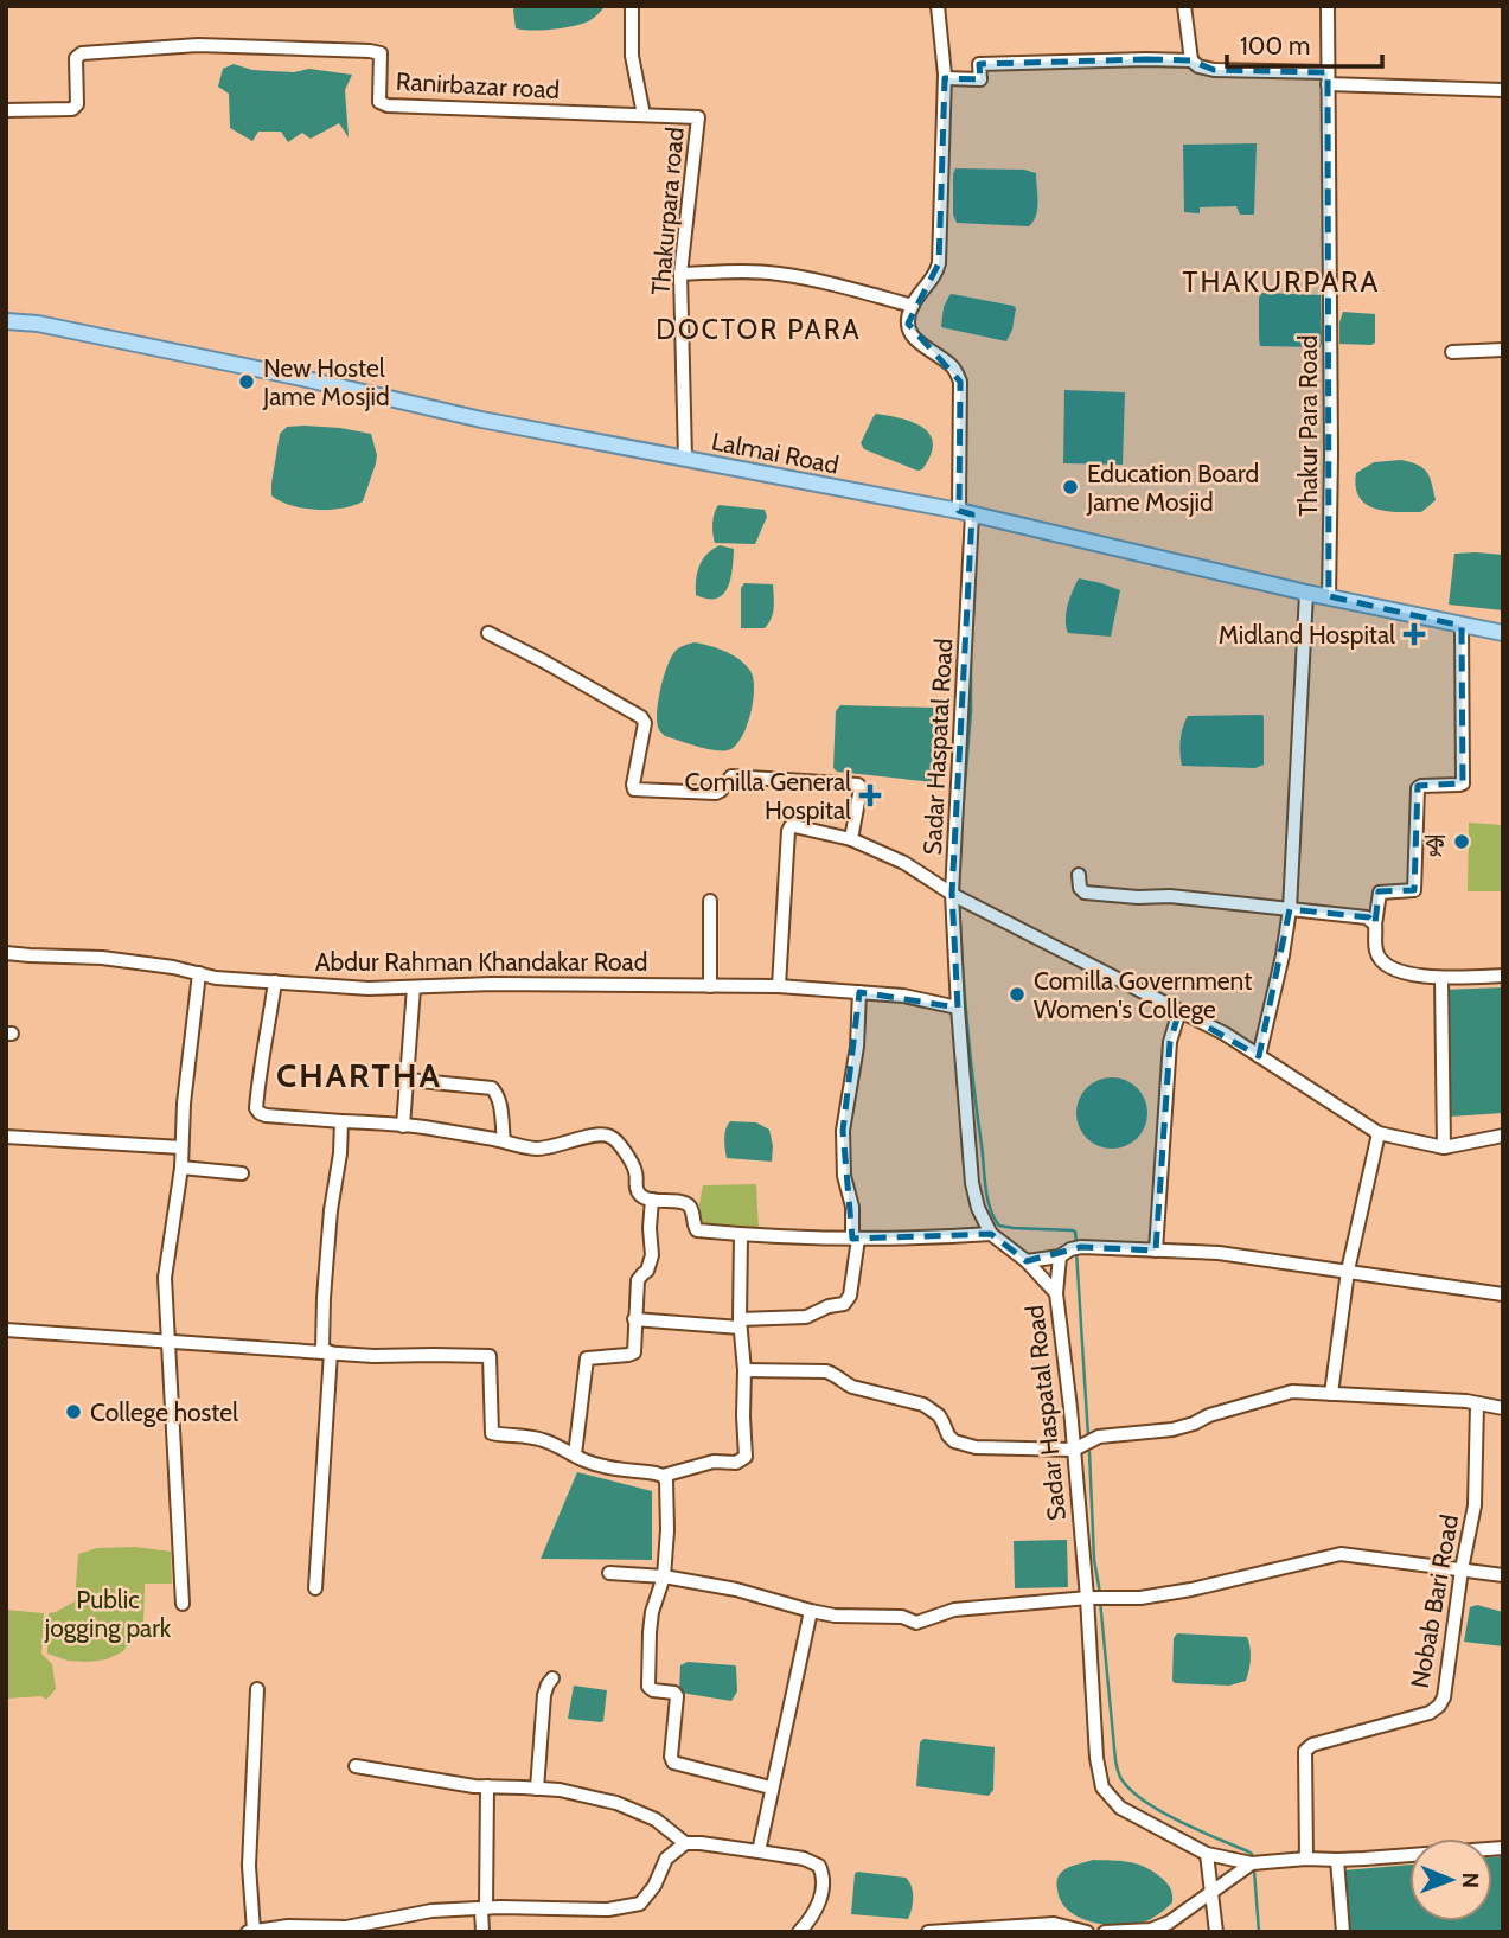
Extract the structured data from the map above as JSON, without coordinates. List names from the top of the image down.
{
  "streets": {
    "main road": ["Lalmai Road"],
    "street": [
      "Ranirbazar road",
      "Thakurpara road",
      "Thakur Para Road",
      "Sadar Haspatal Road",
      "Abdur Rahman Khandakar Road",
      "Nobab Bari Road"
    ]
  },
  "crossings": [
    ["Ranirbazar road", "Thakurpara road"],
    ["Thakurpara road", "Lalmai Road"],
    ["Thakur Para Road", "Lalmai Road"],
    ["Lalmai Road", "Sadar Haspatal Road"],
    ["Sadar Haspatal Road", "Abdur Rahman Khandakar Road"]
  ],
  "districts": ["THAKURPARA", "DOCTOR PARA", "CHARTHA"],
  "parks": ["Public jogging park"],
  "places": {
    "other": [
      "New Hostel Jame Mosjid",
      "Education Board Jame Mosjid",
      "কু",
      "Comilla Government Women's College",
      "College hostel"
    ],
    "health": ["Midland Hospital", "Comilla General Hospital"]
  },
  "scale_bar": "100 m",
  "north": "right"
}
